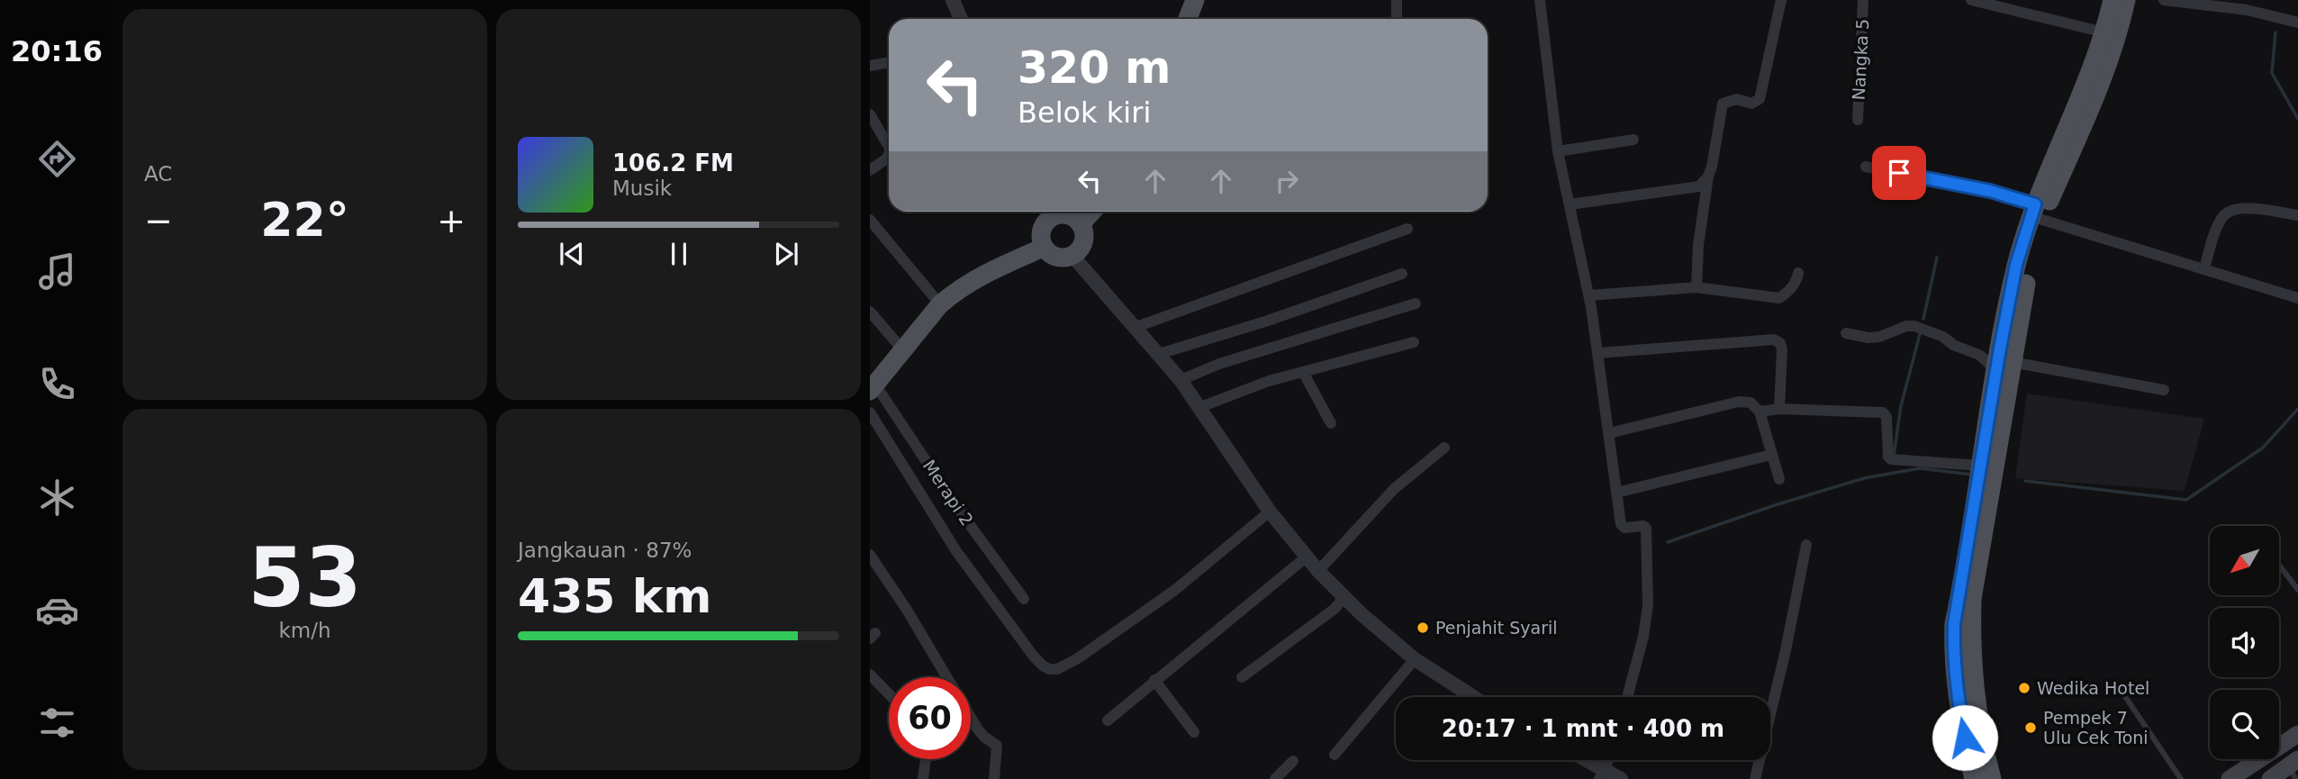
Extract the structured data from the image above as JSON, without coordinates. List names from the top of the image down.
{
  "streets": {
    "street": ["Nangka 5", "Merapi 2"]
  },
  "places": ["Penjahit Syaril", "Wedika Hotel", "Pempek 7 Ulu Cek Toni"],
  "north": "bottom left",
  "page": {
    "tabs": "20:16",
    "tile": [
      "AC",
      ["53", "km/h"],
      ["Jangkauan · 87%", "435 km"]
    ],
    "turn": ["320 m", "Belok kiri"],
    "song": ["106.2 FM", "Musik"],
    "heat": ["−", "22°", "+"],
    "limit": "60",
    "trip": "20:17 · 1 mnt · 400 m"
  }
}
